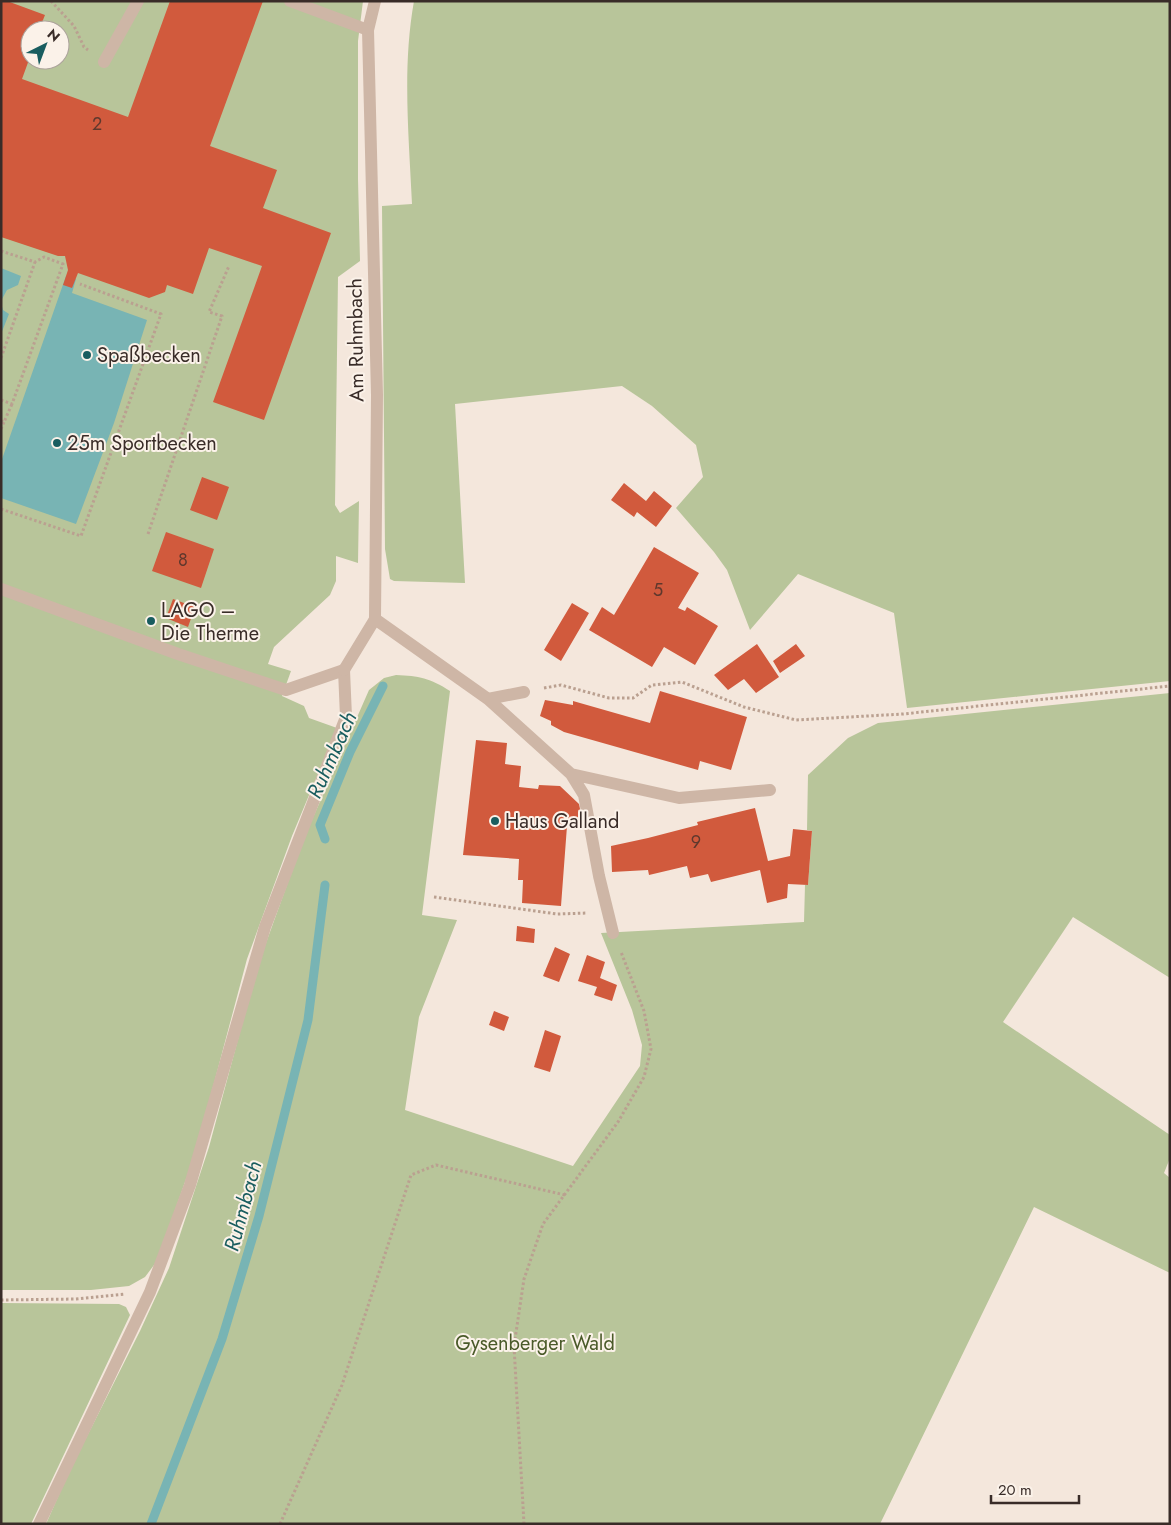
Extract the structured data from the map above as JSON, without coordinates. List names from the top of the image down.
{
  "streets": {
    "street": ["Am Ruhmbach"]
  },
  "water": ["Ruhmbach"],
  "parks": ["Gysenberger Wald"],
  "places": [
    "Spaßbecken",
    "25m Sportbecken",
    "LAGO – Die Therme",
    "Haus Galland"
  ],
  "house_numbers": [
    "2",
    "8",
    "5",
    "9"
  ],
  "scale_bar": "20 m",
  "north": "top right"
}
